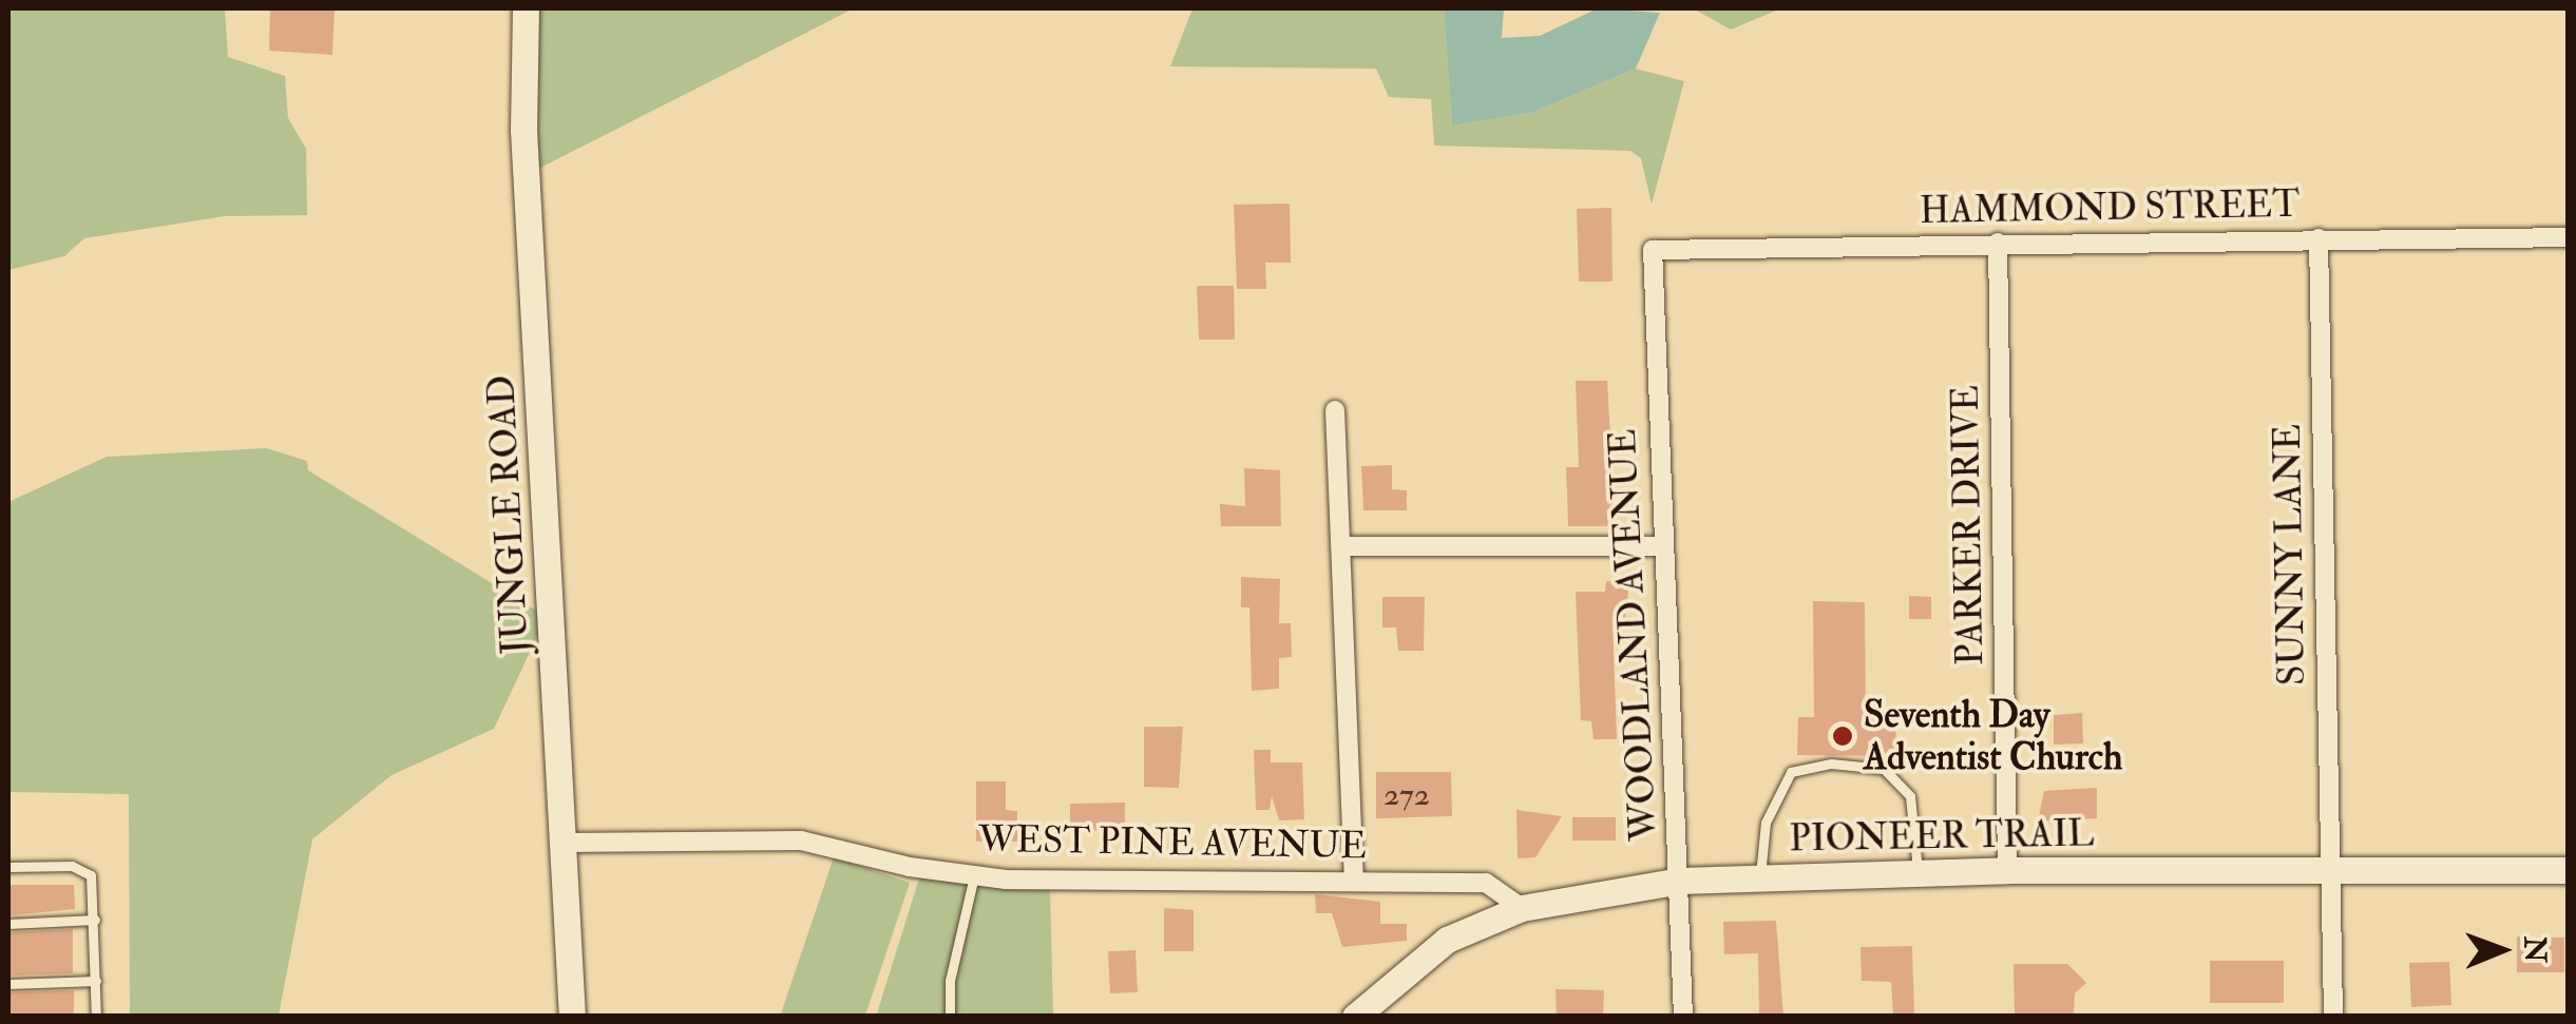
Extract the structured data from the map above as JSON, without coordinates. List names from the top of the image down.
{
  "streets": {
    "street": [
      "HAMMOND STREET",
      "JUNGLE ROAD",
      "PARKER DRIVE",
      "SUNNY LANE",
      "WOODLAND AVENUE",
      "PIONEER TRAIL",
      "WEST PINE AVENUE"
    ]
  },
  "crossings": [
    ["HAMMOND STREET", "PARKER DRIVE"],
    ["HAMMOND STREET", "SUNNY LANE"],
    ["HAMMOND STREET", "WOODLAND AVENUE"],
    ["JUNGLE ROAD", "WEST PINE AVENUE"],
    ["PARKER DRIVE", "PIONEER TRAIL"],
    ["SUNNY LANE", "PIONEER TRAIL"],
    ["WOODLAND AVENUE", "PIONEER TRAIL"],
    ["PIONEER TRAIL", "WEST PINE AVENUE"]
  ],
  "places": ["Seventh Day Adventist Church"],
  "house_numbers": ["272"],
  "north": "right"
}
